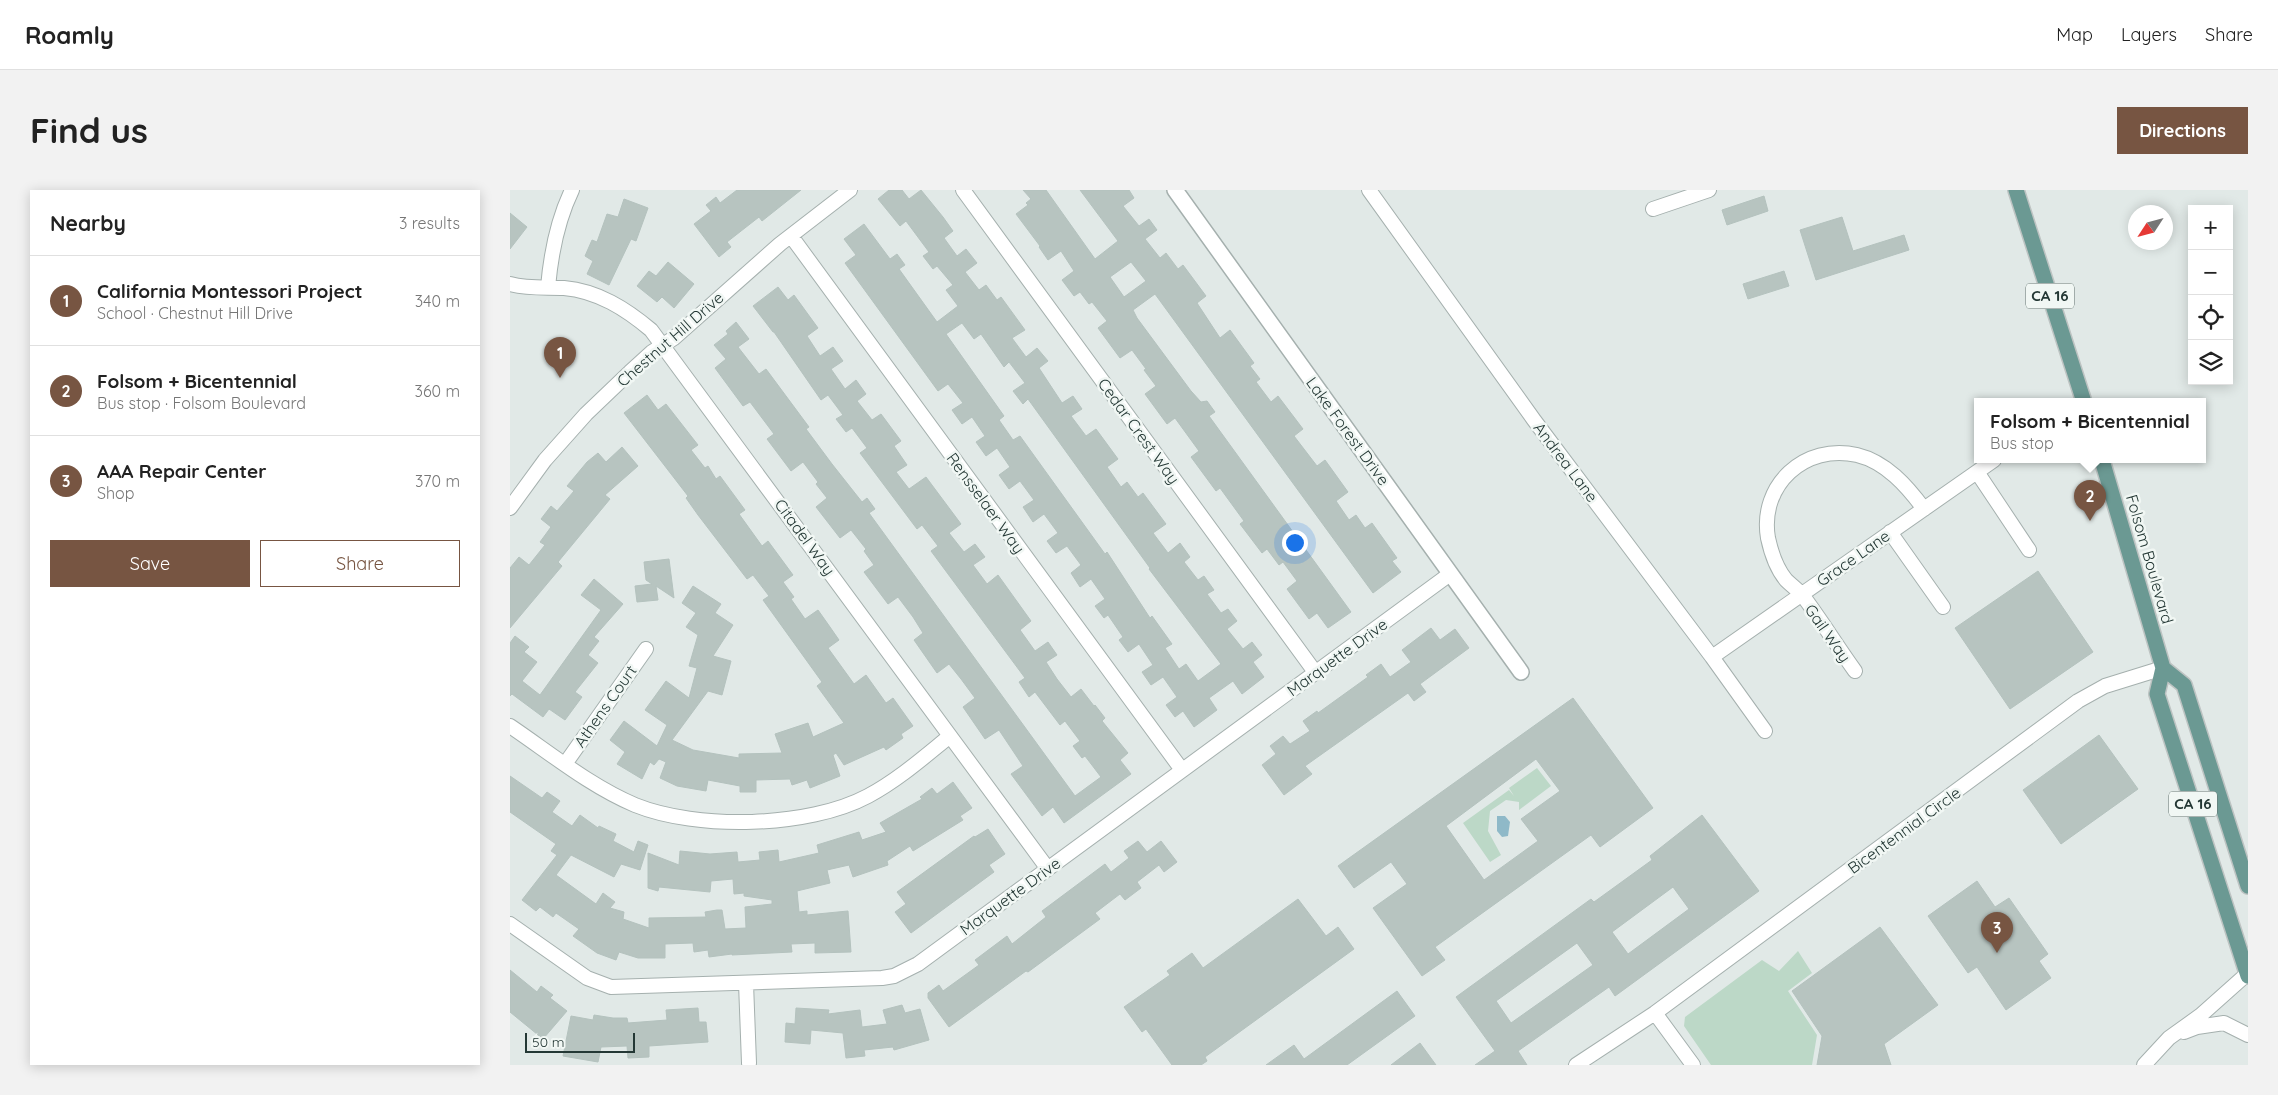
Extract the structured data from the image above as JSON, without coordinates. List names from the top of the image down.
{
  "streets": {
    "main road": ["CA 16", "Folsom Boulevard"],
    "street": [
      "Chestnut Hill Drive",
      "Cedar Crest Way",
      "Lake Forest Drive",
      "Andrea Lane",
      "Rensselaer Way",
      "Citadel Way",
      "Grace Lane",
      "Gail Way",
      "Marquette Drive",
      "Athens Court",
      "Bicentennial Circle"
    ]
  },
  "crossings": [
    ["CA 16", "Folsom Boulevard"],
    ["CA 16", "Bicentennial Circle"],
    ["Chestnut Hill Drive", "Rensselaer Way"],
    ["Chestnut Hill Drive", "Citadel Way"],
    ["Cedar Crest Way", "Marquette Drive"],
    ["Lake Forest Drive", "Marquette Drive"],
    ["Andrea Lane", "Grace Lane"],
    ["Rensselaer Way", "Marquette Drive"],
    ["Citadel Way", "Marquette Drive"],
    ["Grace Lane", "Gail Way"],
    ["Folsom Boulevard", "Bicentennial Circle"]
  ],
  "scale_bar": "50 m",
  "north": "bottom left",
  "page": {
    "header": "Roamly",
    "nav": ["Map", "Layers", "Share"],
    "buttons": [
      "Directions",
      ["Save", "Share"]
    ],
    "title": "Find us",
    "heading": ["Nearby", "3 results"],
    "map_buttons": ["+", "−"],
    "list": [
      {
        "mark": "1",
        "name": "California Montessori Project",
        "note": "School · Chestnut Hill Drive",
        "value": "340 m"
      },
      {
        "mark": "2",
        "name": "Folsom + Bicentennial",
        "note": "Bus stop · Folsom Boulevard",
        "value": "360 m"
      },
      {
        "mark": "3",
        "name": "AAA Repair Center",
        "note": "Shop",
        "value": "370 m"
      }
    ],
    "pins": ["1", "2", "3"],
    "popup": ["Folsom + Bicentennial", "Bus stop"],
    "scale": "50 m"
  }
}
